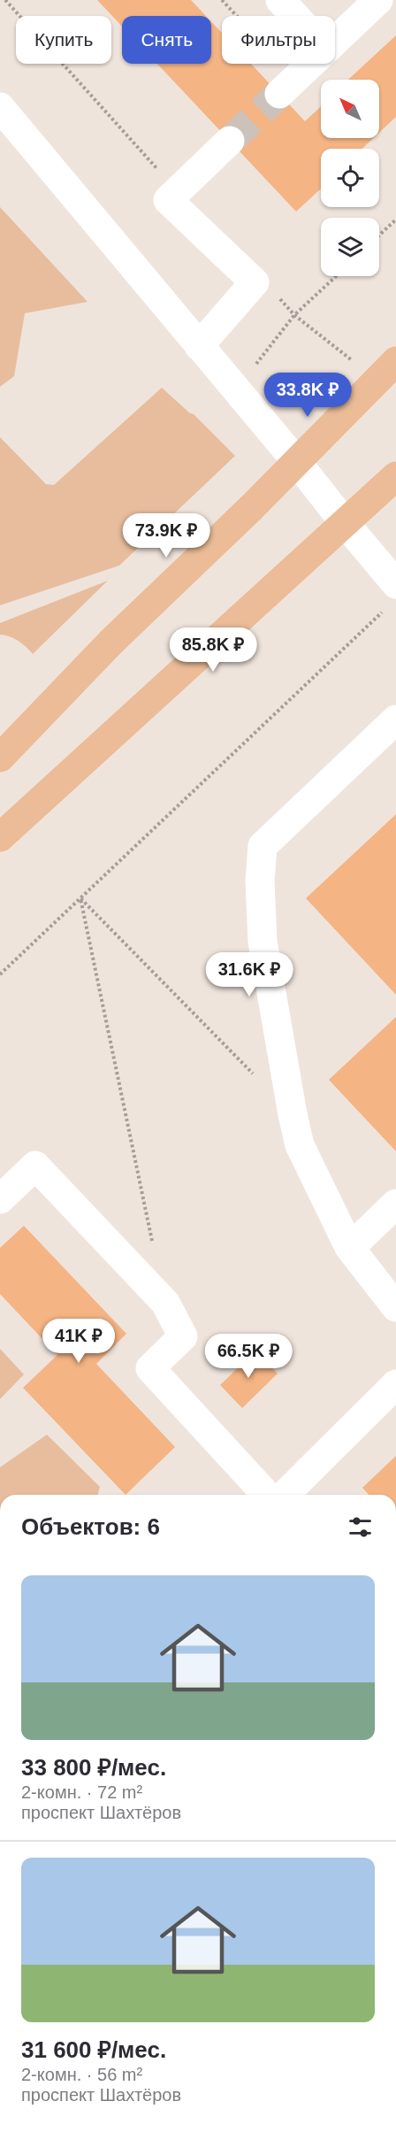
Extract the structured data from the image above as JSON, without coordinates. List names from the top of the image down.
{
  "north": "top left",
  "page": {
    "chip": ["Купить", "Снять", "Фильтры"],
    "price": [
      "33.8K ₽",
      "73.9K ₽",
      "85.8K ₽",
      "31.6K ₽",
      "41K ₽",
      "66.5K ₽"
    ],
    "heading": "Объектов: 6",
    "list": [
      {
        "name": "33 800 ₽/мес.",
        "note": "2-комн. · 72 m² · проспект Шахтёров"
      },
      {
        "name": "31 600 ₽/мес.",
        "note": "2-комн. · 56 m² · проспект Шахтёров"
      }
    ]
  }
}
